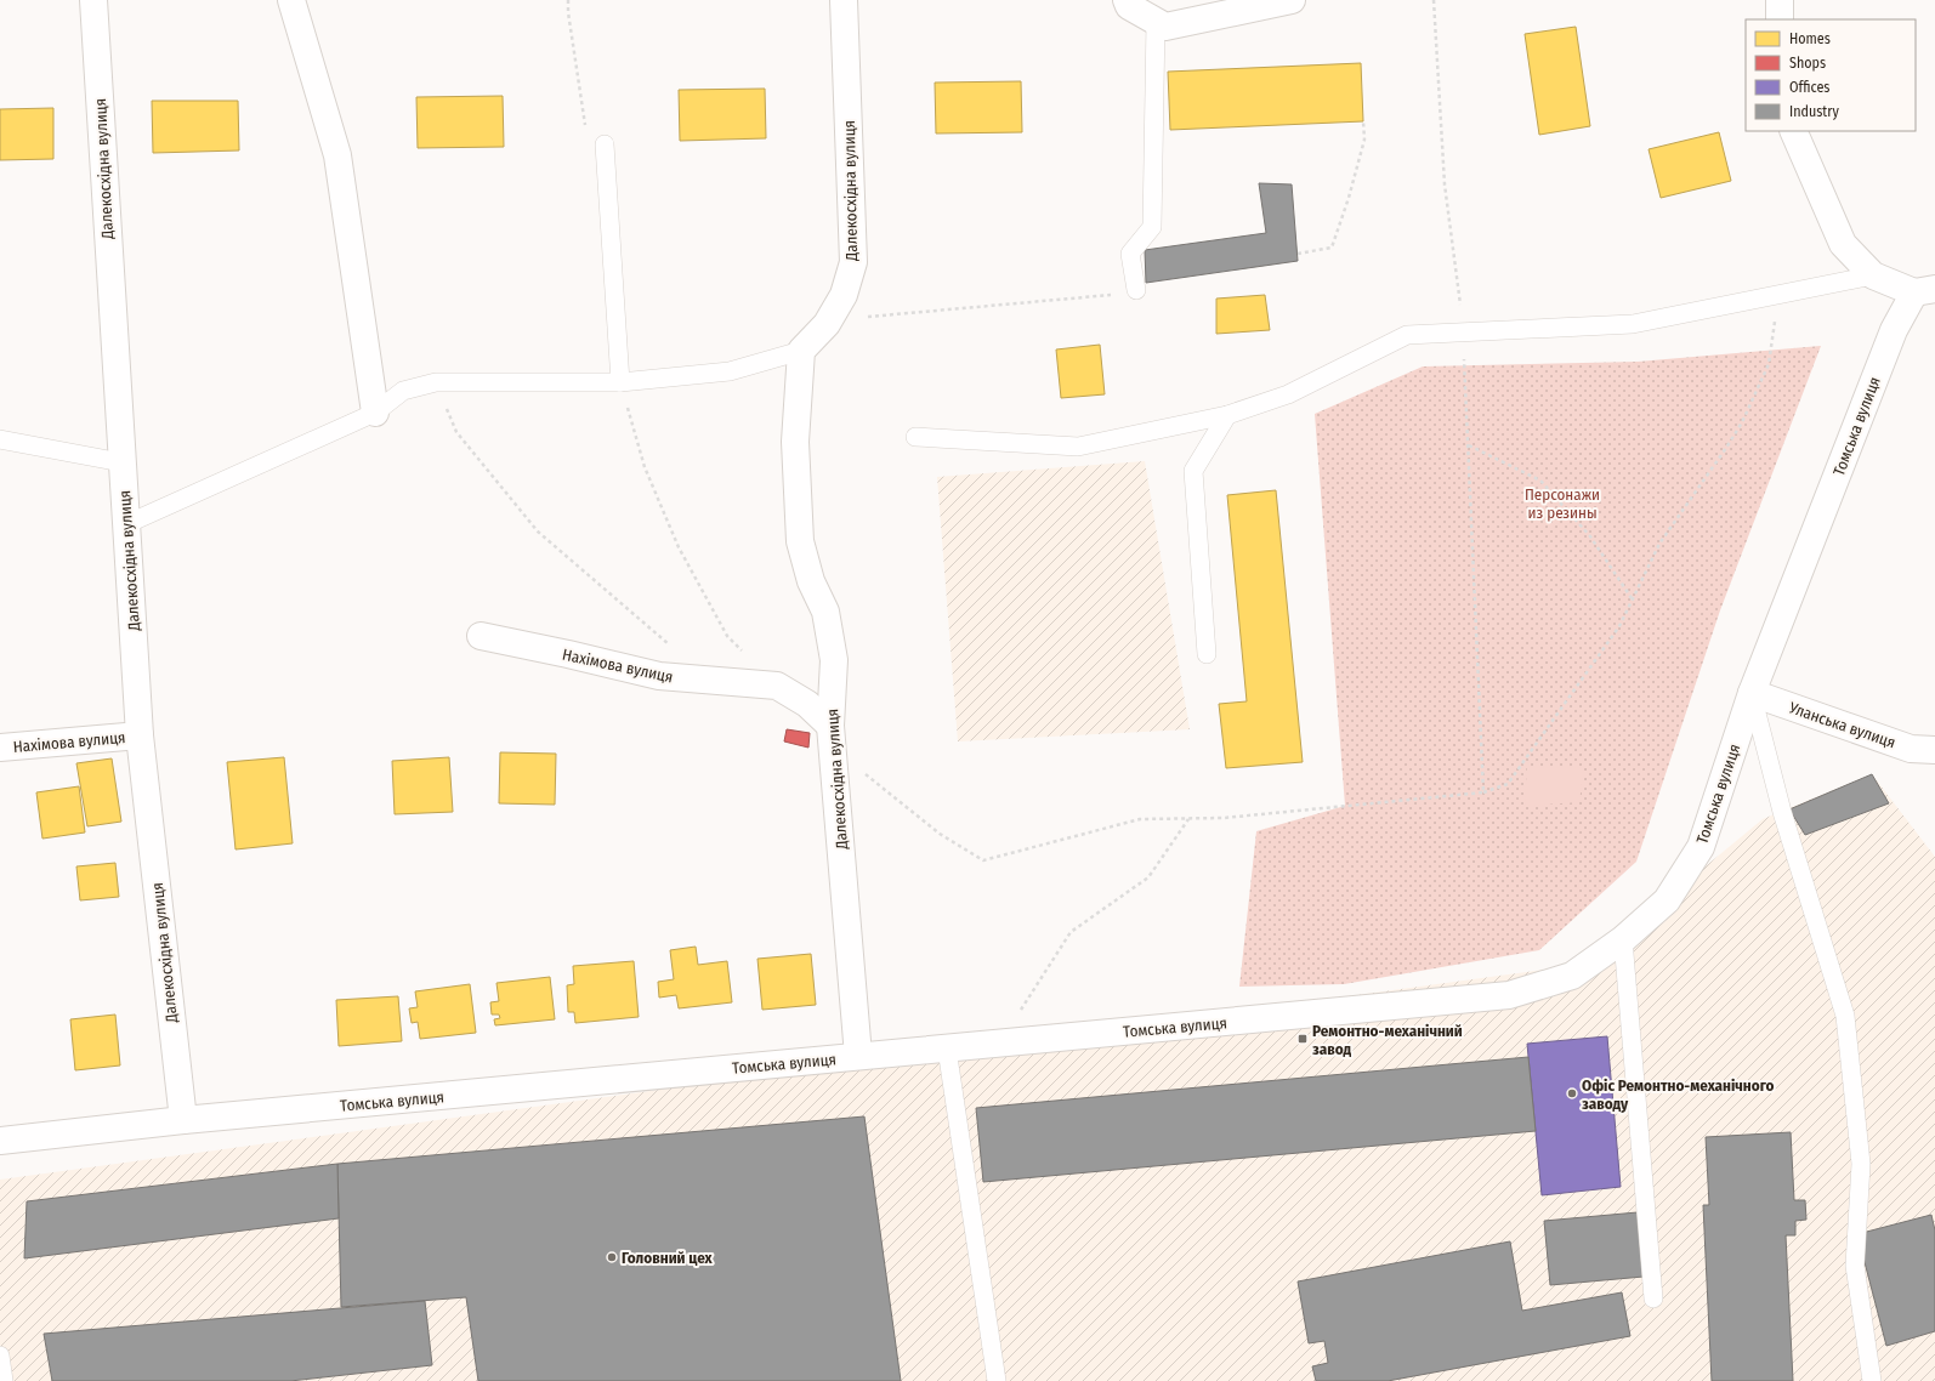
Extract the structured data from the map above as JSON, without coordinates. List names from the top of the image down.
{
  "streets": {
    "street": [
      "Далекосхідна вулиця",
      "Томська вулиця",
      "Нахімова вулиця",
      "Уланська вулиця"
    ]
  },
  "crossings": [
    ["Далекосхідна вулиця", "Томська вулиця"],
    ["Далекосхідна вулиця", "Нахімова вулиця"],
    ["Томська вулиця", "Уланська вулиця"]
  ],
  "parks": ["Персонажи из резины"],
  "places": {
    "transit": ["Ремонтно-механічний завод"],
    "other": ["Офіс Ремонтно-механічного заводу", "Головний цех"]
  },
  "legend": [
    "Homes",
    "Shops",
    "Offices",
    "Industry"
  ]
}
